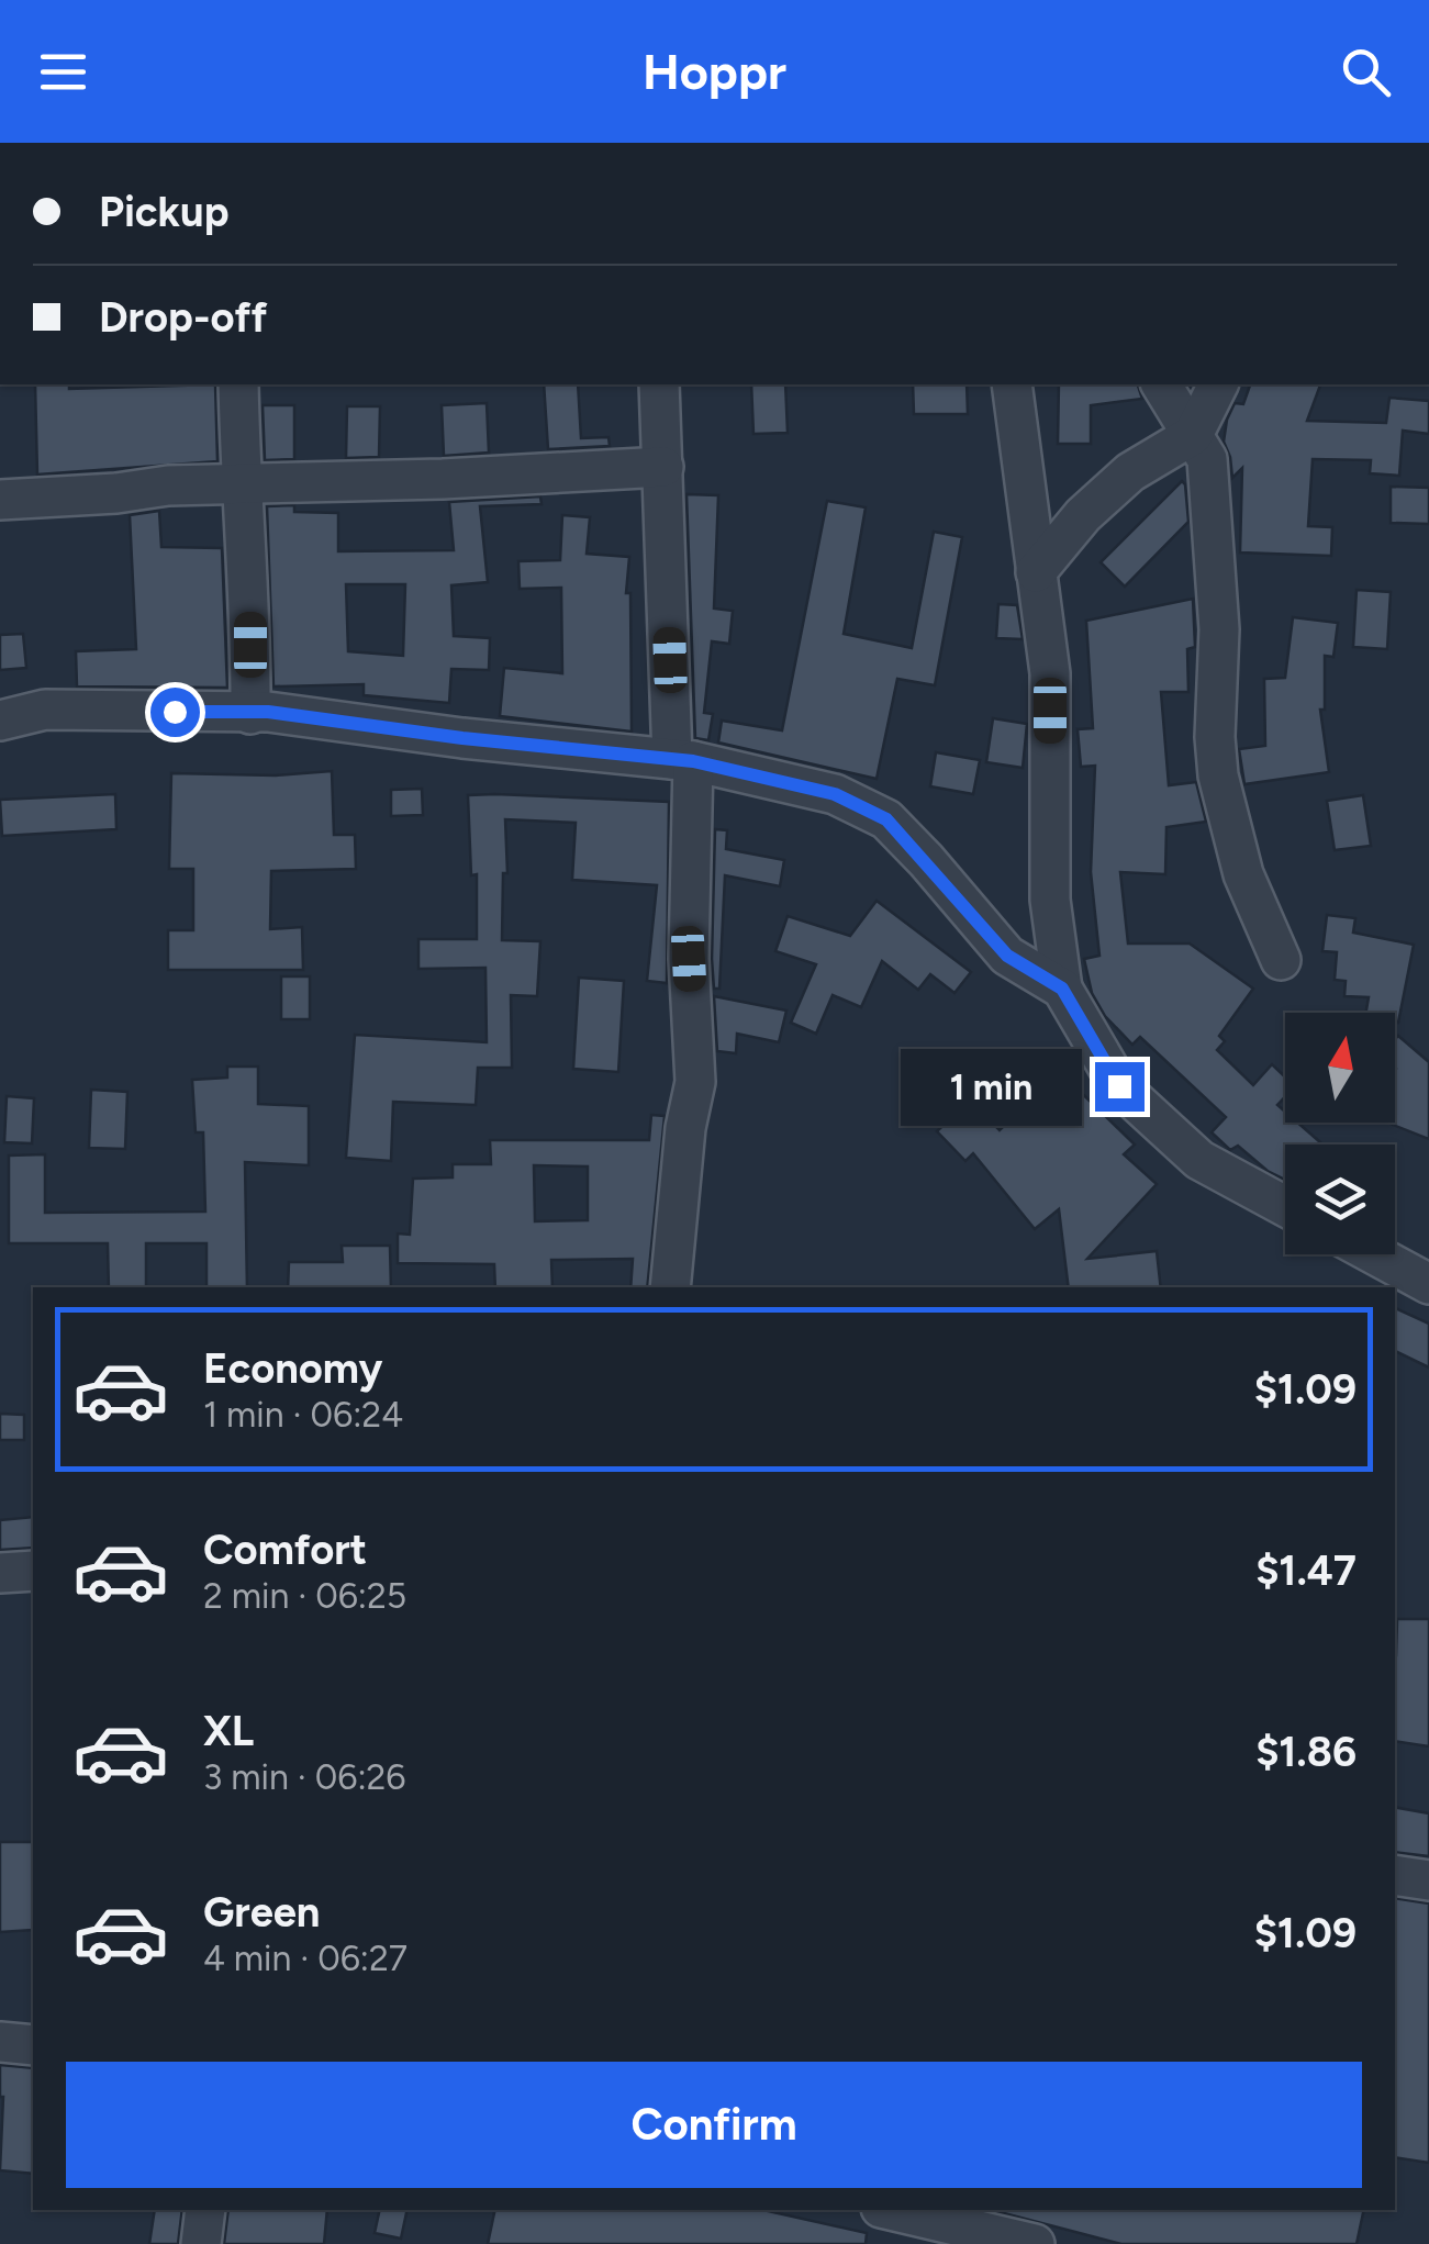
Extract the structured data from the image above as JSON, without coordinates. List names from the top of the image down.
{
  "north": "top",
  "page": {
    "header": "Hoppr",
    "banner": ["Pickup", "Drop-off"],
    "bubble": "1 min",
    "list": [
      {
        "name": "Economy",
        "note": "1 min · 06:24",
        "value": "$1.09"
      },
      {
        "name": "Comfort",
        "note": "2 min · 06:25",
        "value": "$1.47"
      },
      {
        "name": "XL",
        "note": "3 min · 06:26",
        "value": "$1.86"
      },
      {
        "name": "Green",
        "note": "4 min · 06:27",
        "value": "$1.09"
      }
    ],
    "buttons": "Confirm"
  }
}
